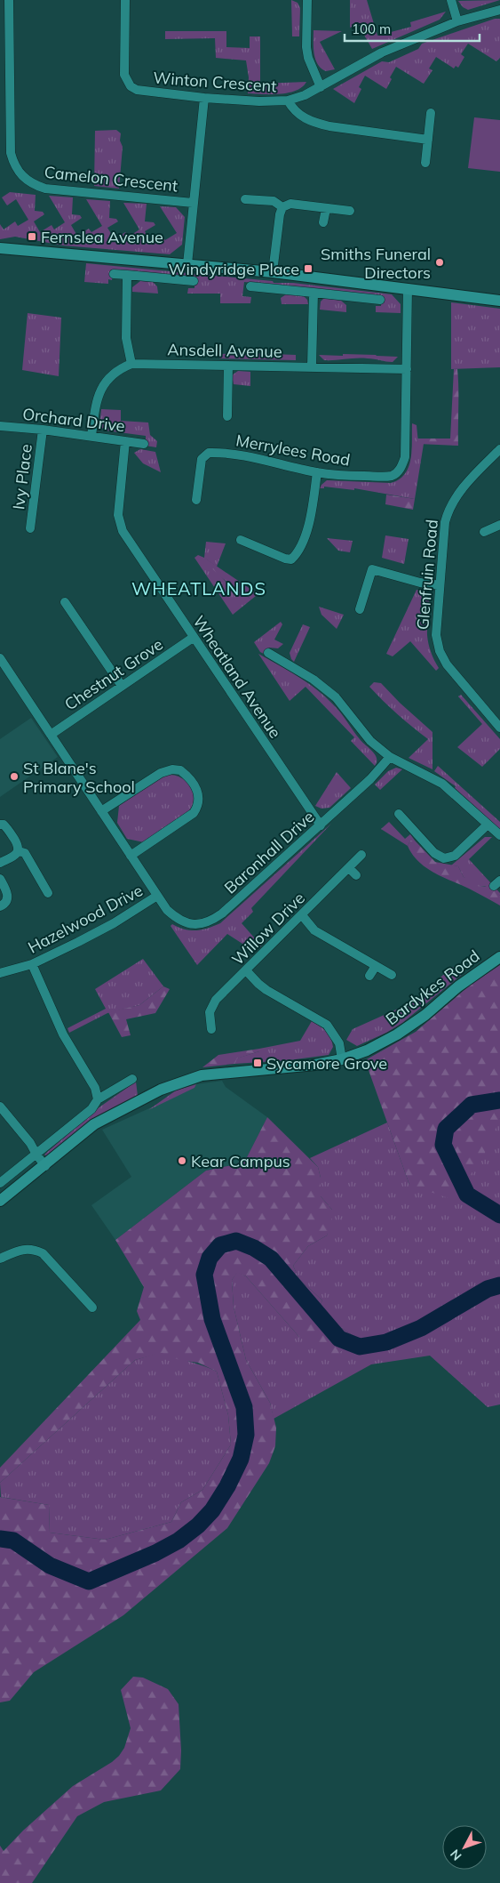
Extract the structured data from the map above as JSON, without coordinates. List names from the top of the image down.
{
  "streets": {
    "main road": ["Bardykes Road"],
    "street": [
      "Winton Crescent",
      "Camelon Crescent",
      "Ansdell Avenue",
      "Orchard Drive",
      "Merrylees Road",
      "Ivy Place",
      "Glenfruin Road",
      "Chestnut Grove",
      "Wheatland Avenue",
      "Baronhall Drive",
      "Hazelwood Drive",
      "Willow Drive"
    ]
  },
  "crossings": [
    ["Ansdell Avenue", "Orchard Drive"],
    ["Ansdell Avenue", "Merrylees Road"],
    ["Orchard Drive", "Ivy Place"],
    ["Orchard Drive", "Wheatland Avenue"],
    ["Chestnut Grove", "Wheatland Avenue"],
    ["Wheatland Avenue", "Baronhall Drive"],
    ["Baronhall Drive", "Hazelwood Drive"]
  ],
  "districts": ["WHEATLANDS"],
  "places": {
    "transit": ["Fernslea Avenue", "Windyridge Place", "Sycamore Grove"],
    "other": ["Smiths Funeral Directors", "St Blane's Primary School", "Kear Campus"]
  },
  "scale_bar": "100 m",
  "north": "bottom left"
}
